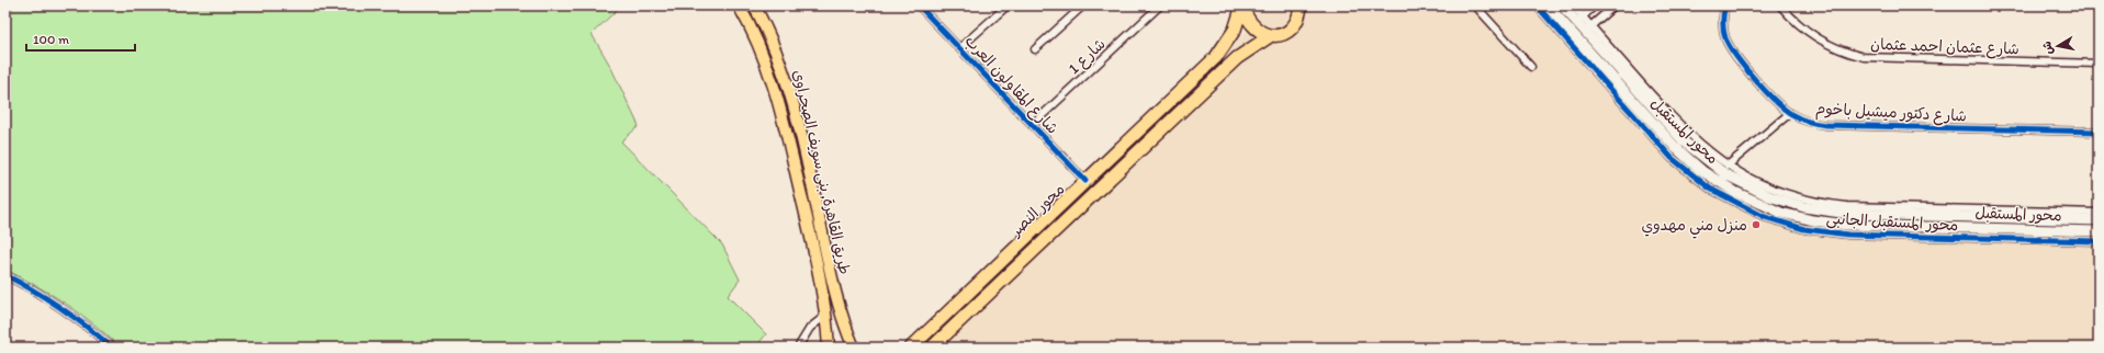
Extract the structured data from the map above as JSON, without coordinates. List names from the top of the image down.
{
  "streets": {
    "highway": ["محور النصر"],
    "main road": ["طريق القاهرة, بنى سويف الصحراوى"],
    "street": [
      "شارع عثمان احمد عثمان",
      "شارع 1",
      "شارع المقاولون العرب",
      "شارع دكتور ميشيل باخوم",
      "محور المستقبل",
      "محور المستقبل الجانبى"
    ]
  },
  "crossings": [
    ["شارع 1", "شارع المقاولون العرب"],
    ["شارع المقاولون العرب", "محور النصر"],
    ["محور المستقبل", "محور المستقبل الجانبى"]
  ],
  "places": ["منزل مني مهدوي"],
  "scale_bar": "100 m",
  "north": "left"
}
